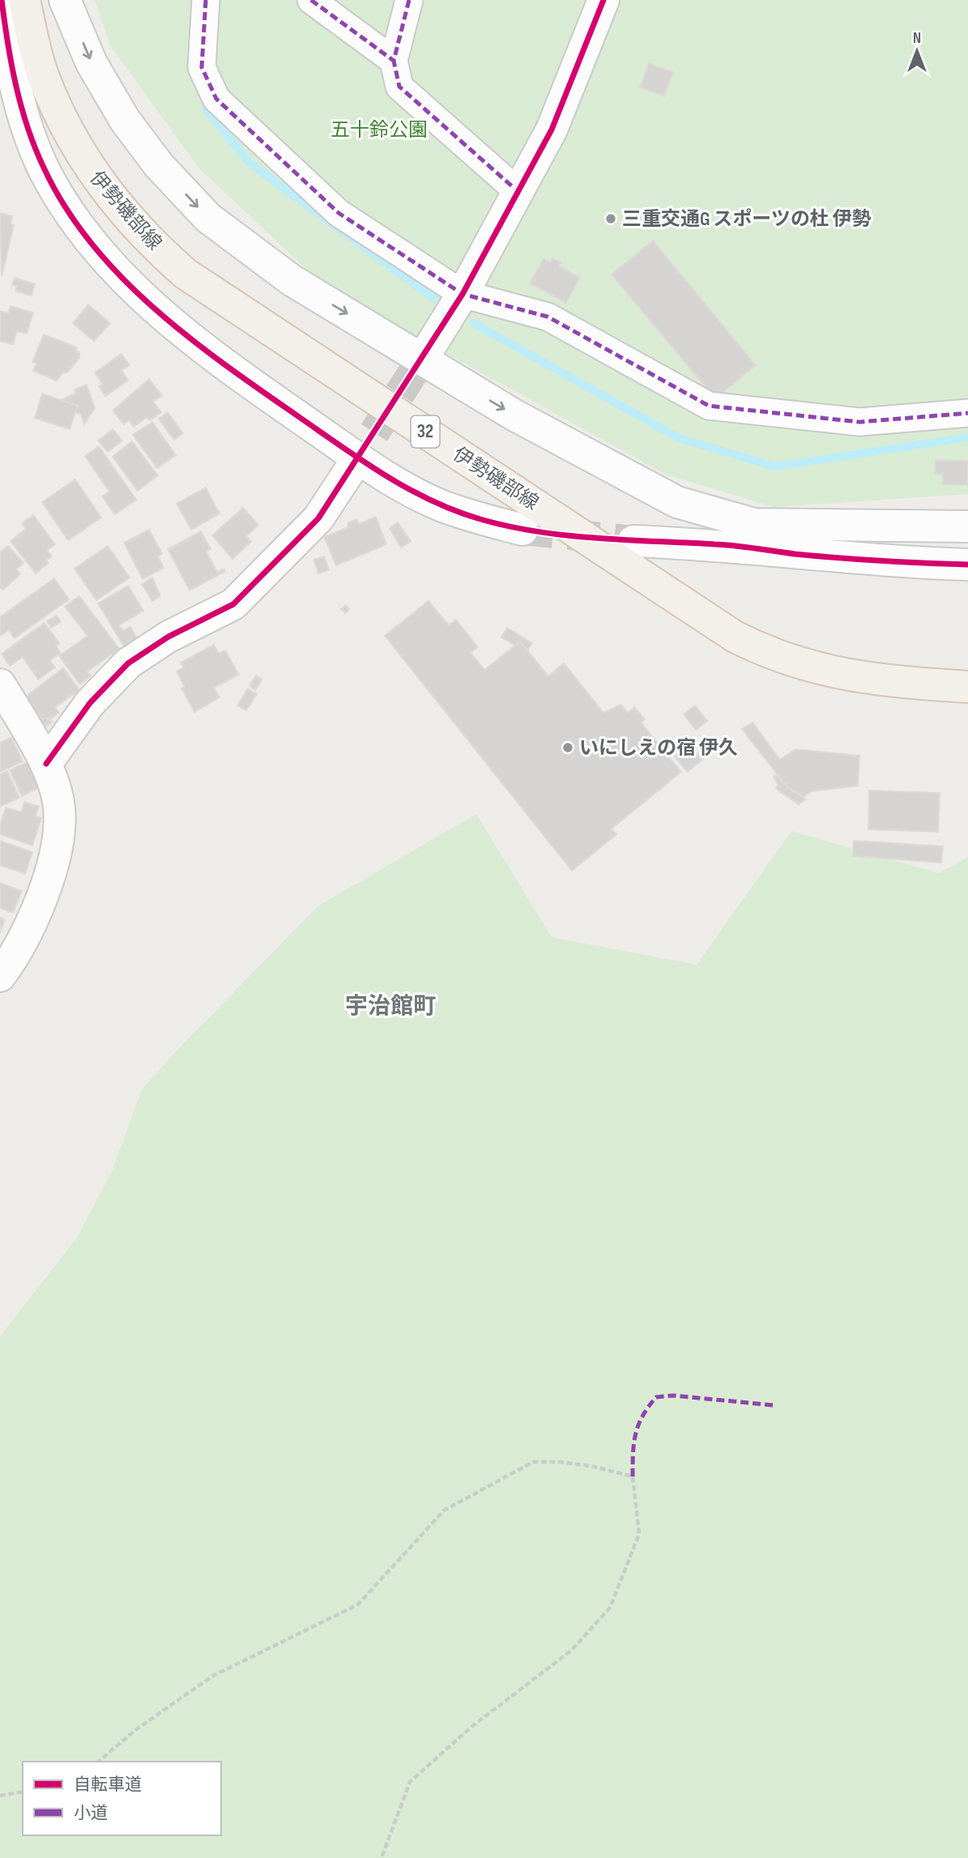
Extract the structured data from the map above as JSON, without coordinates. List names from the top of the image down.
{
  "streets": {
    "main road": ["伊勢磯部線", "32"]
  },
  "districts": ["宇治館町"],
  "parks": ["五十鈴公園"],
  "places": ["三重交通G スポーツの杜 伊勢", "いにしえの宿 伊久"],
  "legend": ["自転車道", "小道"],
  "north": "top"
}
